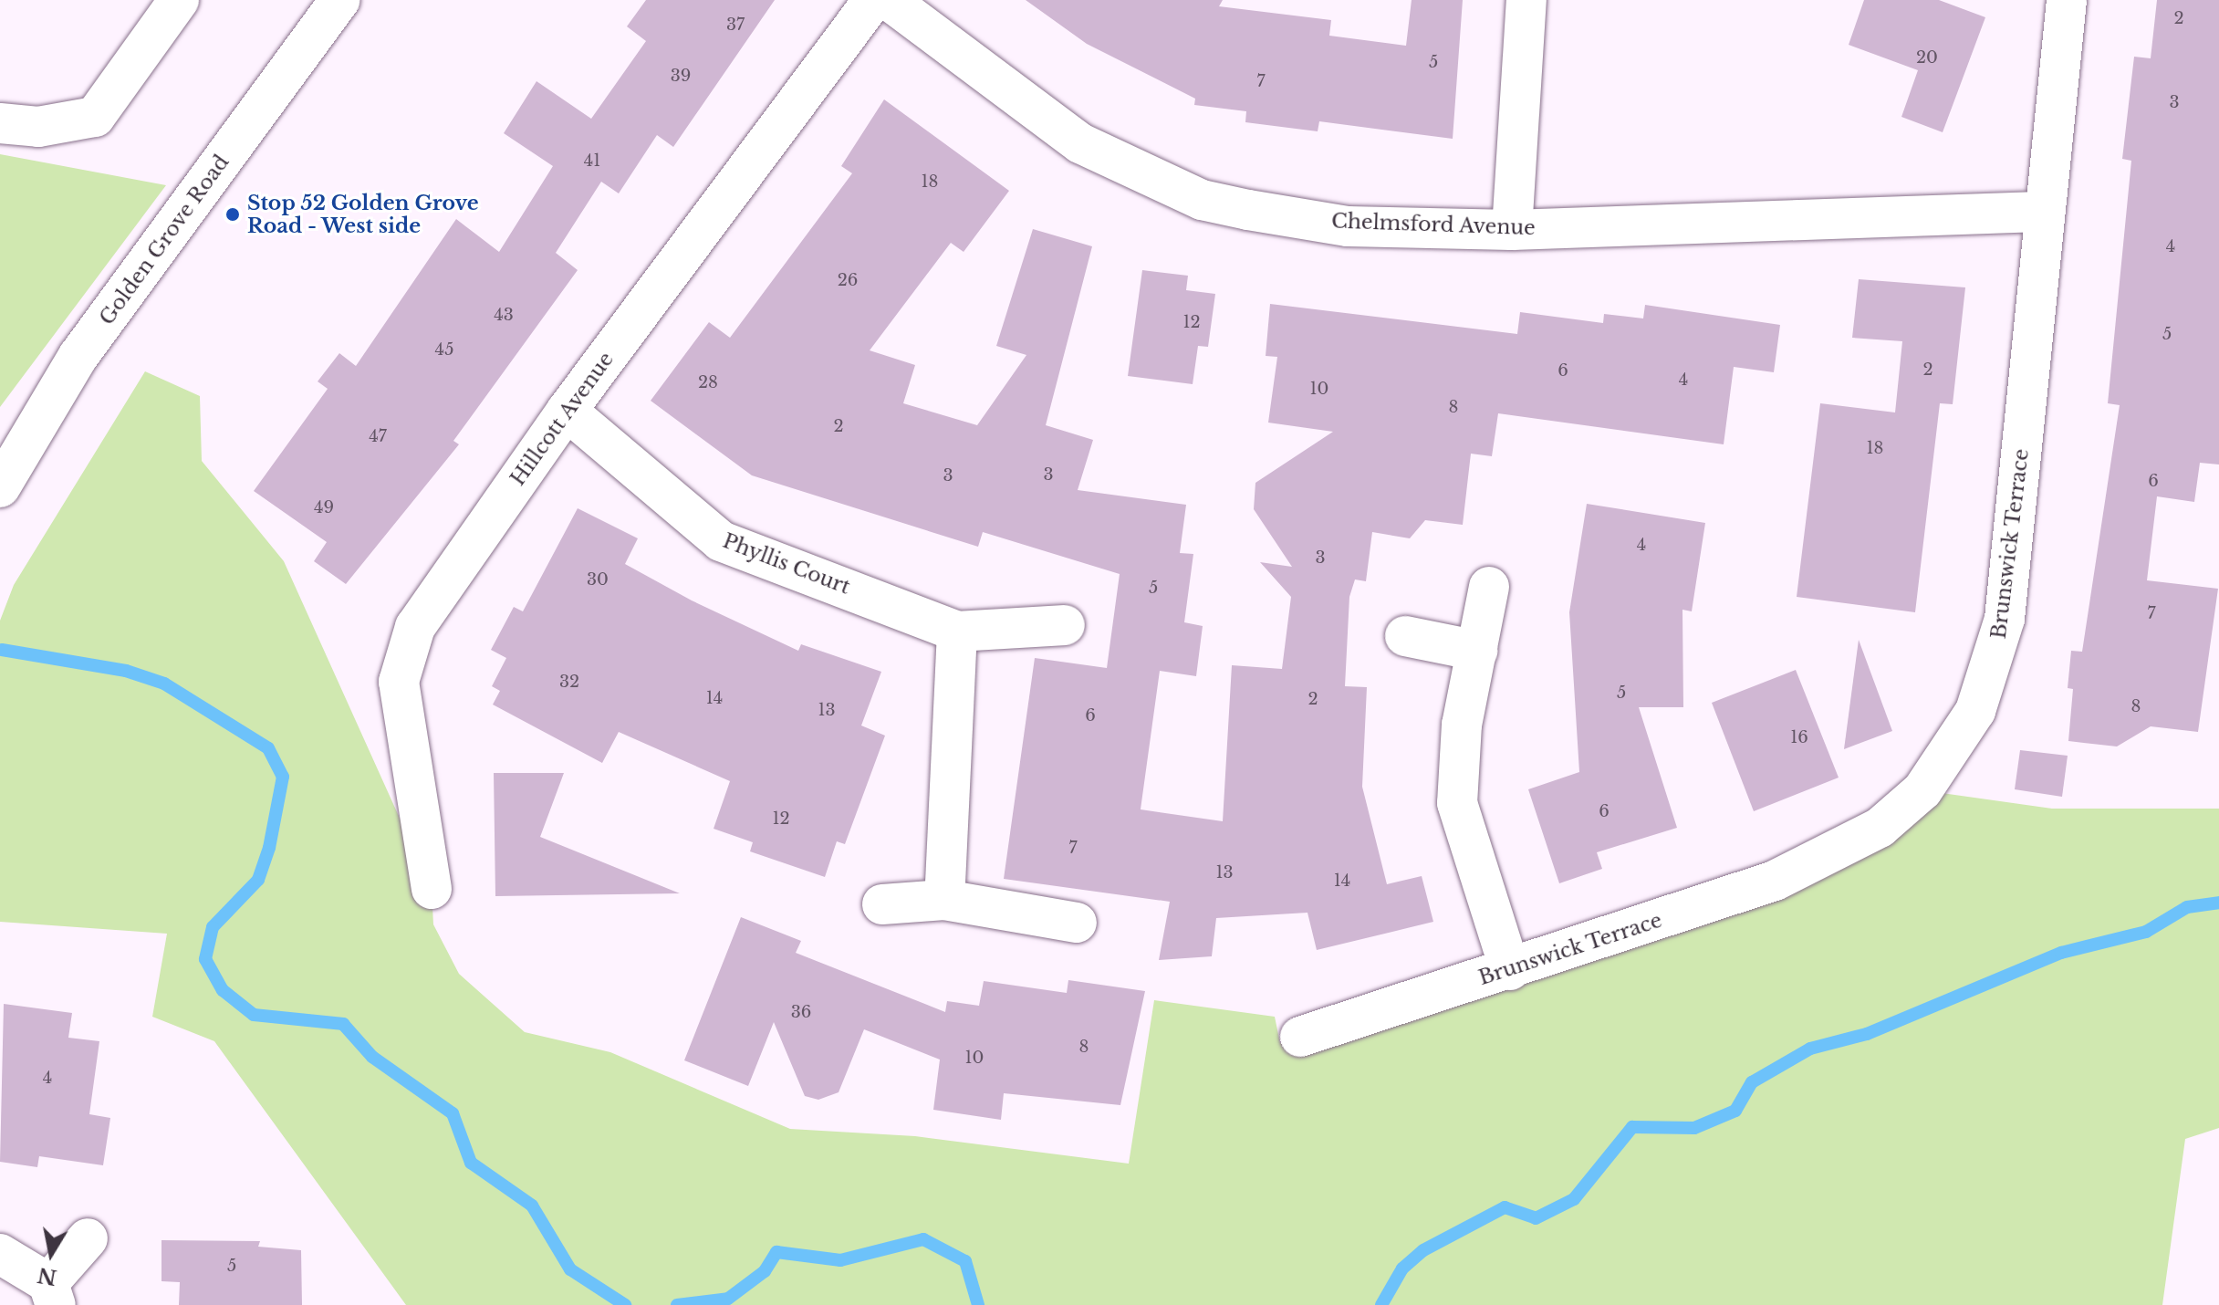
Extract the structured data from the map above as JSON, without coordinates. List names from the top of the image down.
{
  "streets": {
    "street": [
      "Chelmsford Avenue",
      "Golden Grove Road",
      "Hillcott Avenue",
      "Brunswick Terrace",
      "Phyllis Court"
    ]
  },
  "crossings": [
    ["Chelmsford Avenue", "Brunswick Terrace"],
    ["Hillcott Avenue", "Phyllis Court"]
  ],
  "places": ["Stop 52 Golden Grove Road - West side"],
  "house_numbers": [
    "2",
    "37",
    "20",
    "5",
    "39",
    "7",
    "3",
    "41",
    "18",
    "4",
    "26",
    "43",
    "12",
    "5",
    "45",
    "2",
    "6",
    "4",
    "28",
    "10",
    "8",
    "2",
    "47",
    "18",
    "3",
    "3",
    "6",
    "49",
    "4",
    "3",
    "30",
    "5",
    "7",
    "32",
    "5",
    "14",
    "2",
    "8",
    "13",
    "6",
    "16",
    "6",
    "12",
    "7",
    "13",
    "14",
    "36",
    "8",
    "10",
    "4",
    "5"
  ],
  "north": "bottom"
}
